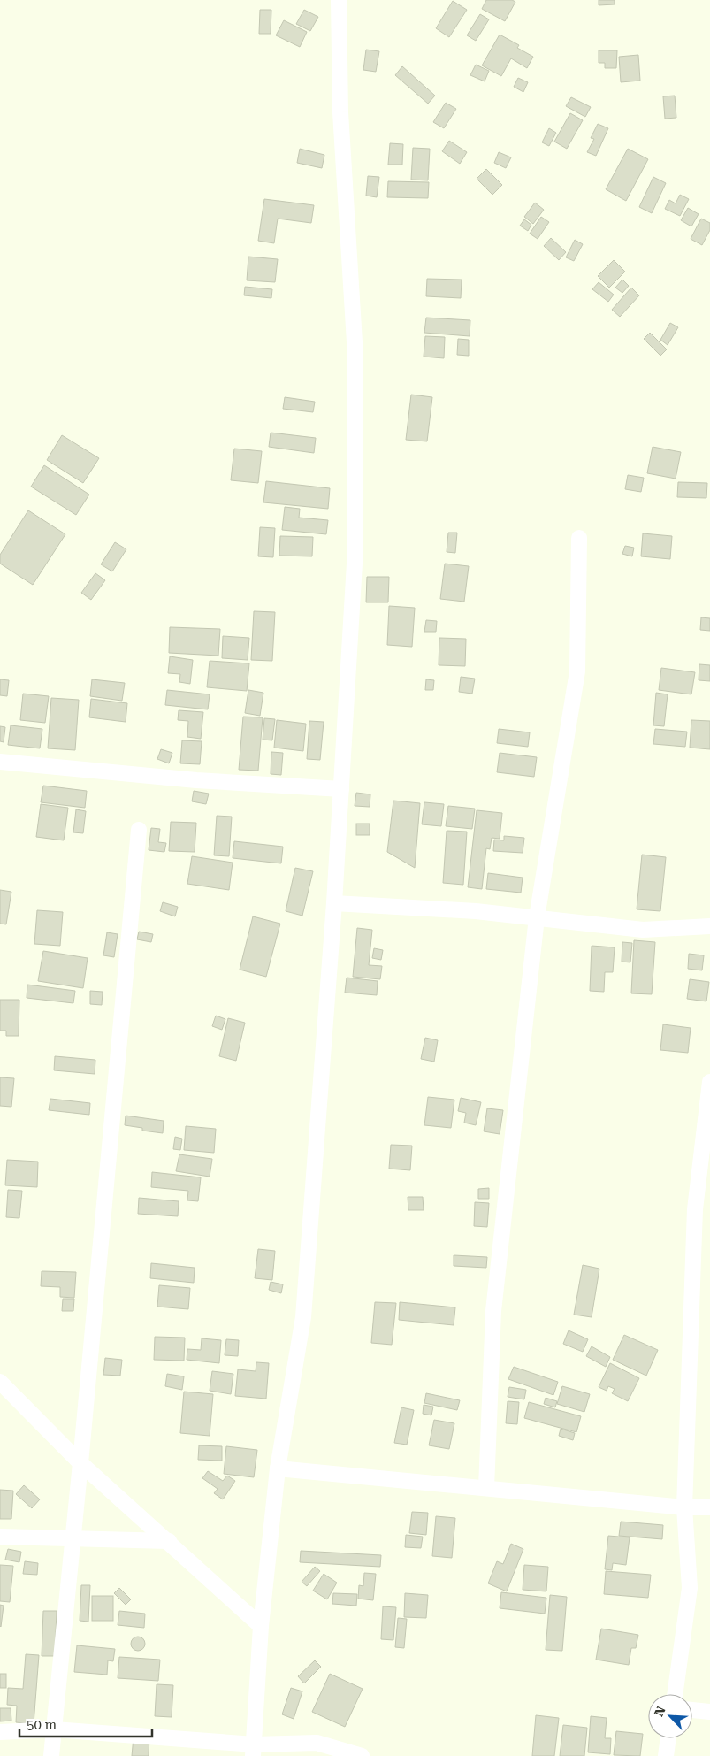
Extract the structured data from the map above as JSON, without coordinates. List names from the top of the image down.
{
  "scale_bar": "50 m",
  "north": "top left"
}
